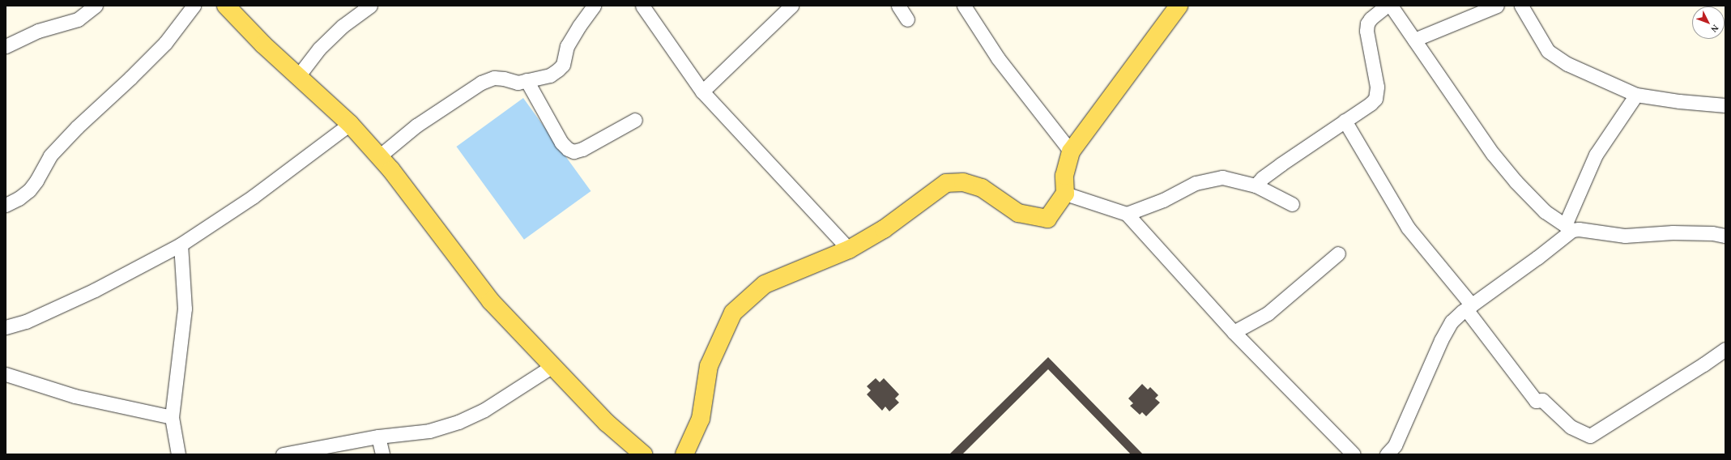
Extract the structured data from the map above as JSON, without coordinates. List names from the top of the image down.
{
  "north": "bottom right"
}
